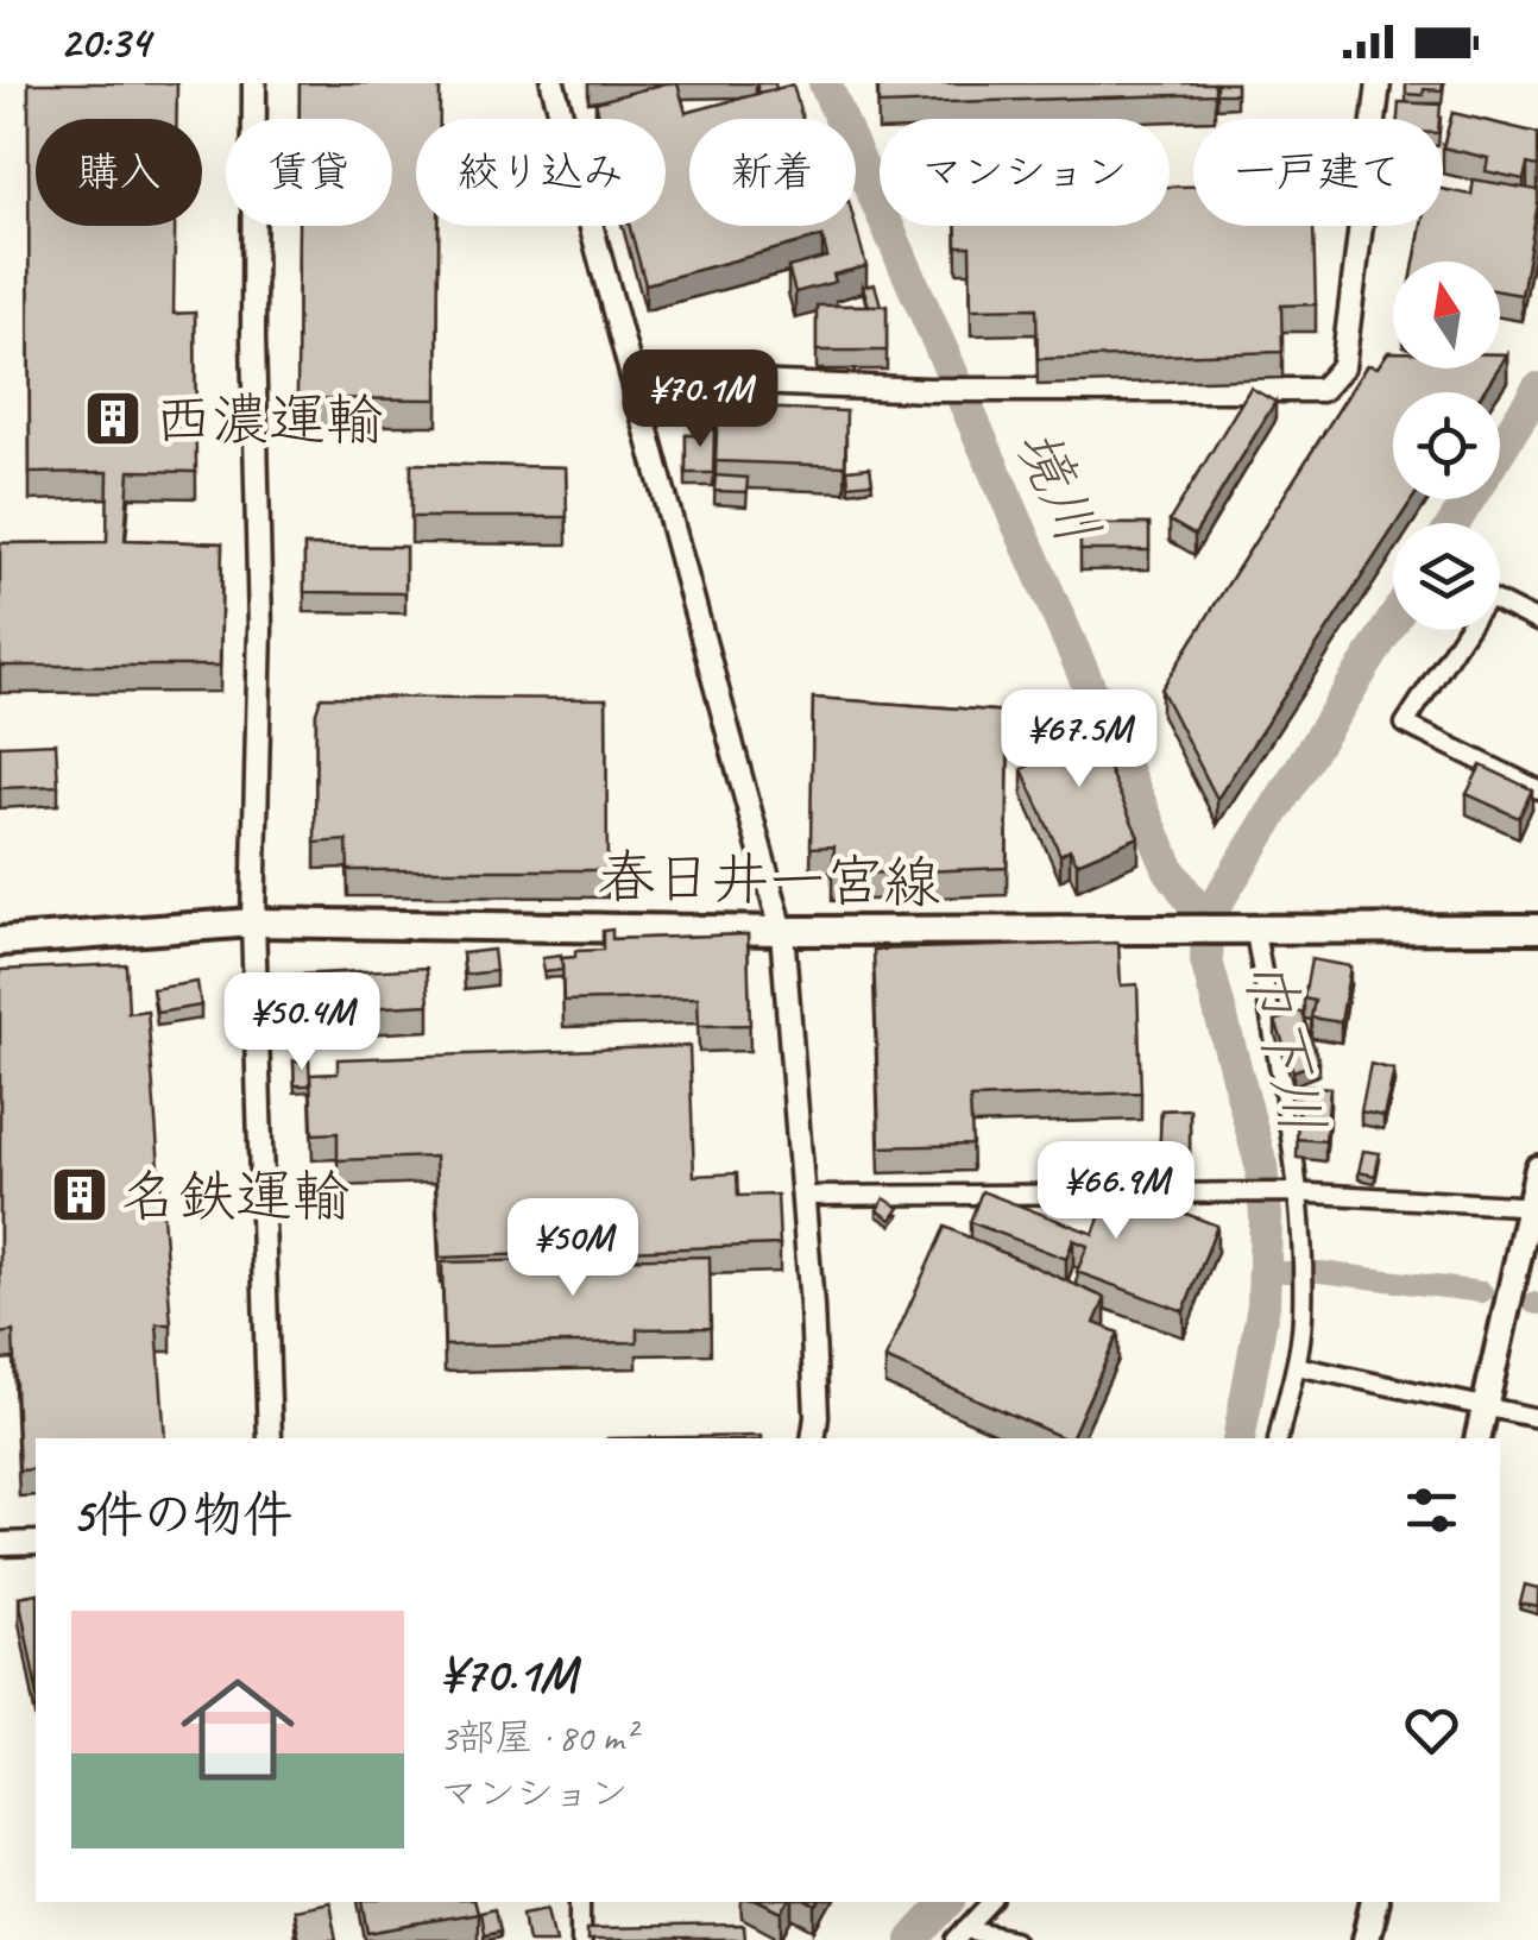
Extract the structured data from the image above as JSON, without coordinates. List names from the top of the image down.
{
  "streets": {
    "main road": ["春日井一宮線"]
  },
  "water": ["境川", "巾下川"],
  "places": {
    "building": ["西濃運輸", "名鉄運輸"]
  },
  "north": "top",
  "page": {
    "status": "20:34",
    "chip": [
      "購入",
      "賃貸",
      "絞り込み",
      "新着",
      "マンション",
      "一戸建て"
    ],
    "price": [
      "¥70.1M",
      "¥67.5M",
      "¥50.4M",
      "¥66.9M",
      "¥50M"
    ],
    "heading": "5件の物件",
    "list": [
      {
        "name": "¥70.1M",
        "note": "3部屋 · 80 m² · マンション"
      }
    ]
  }
}
